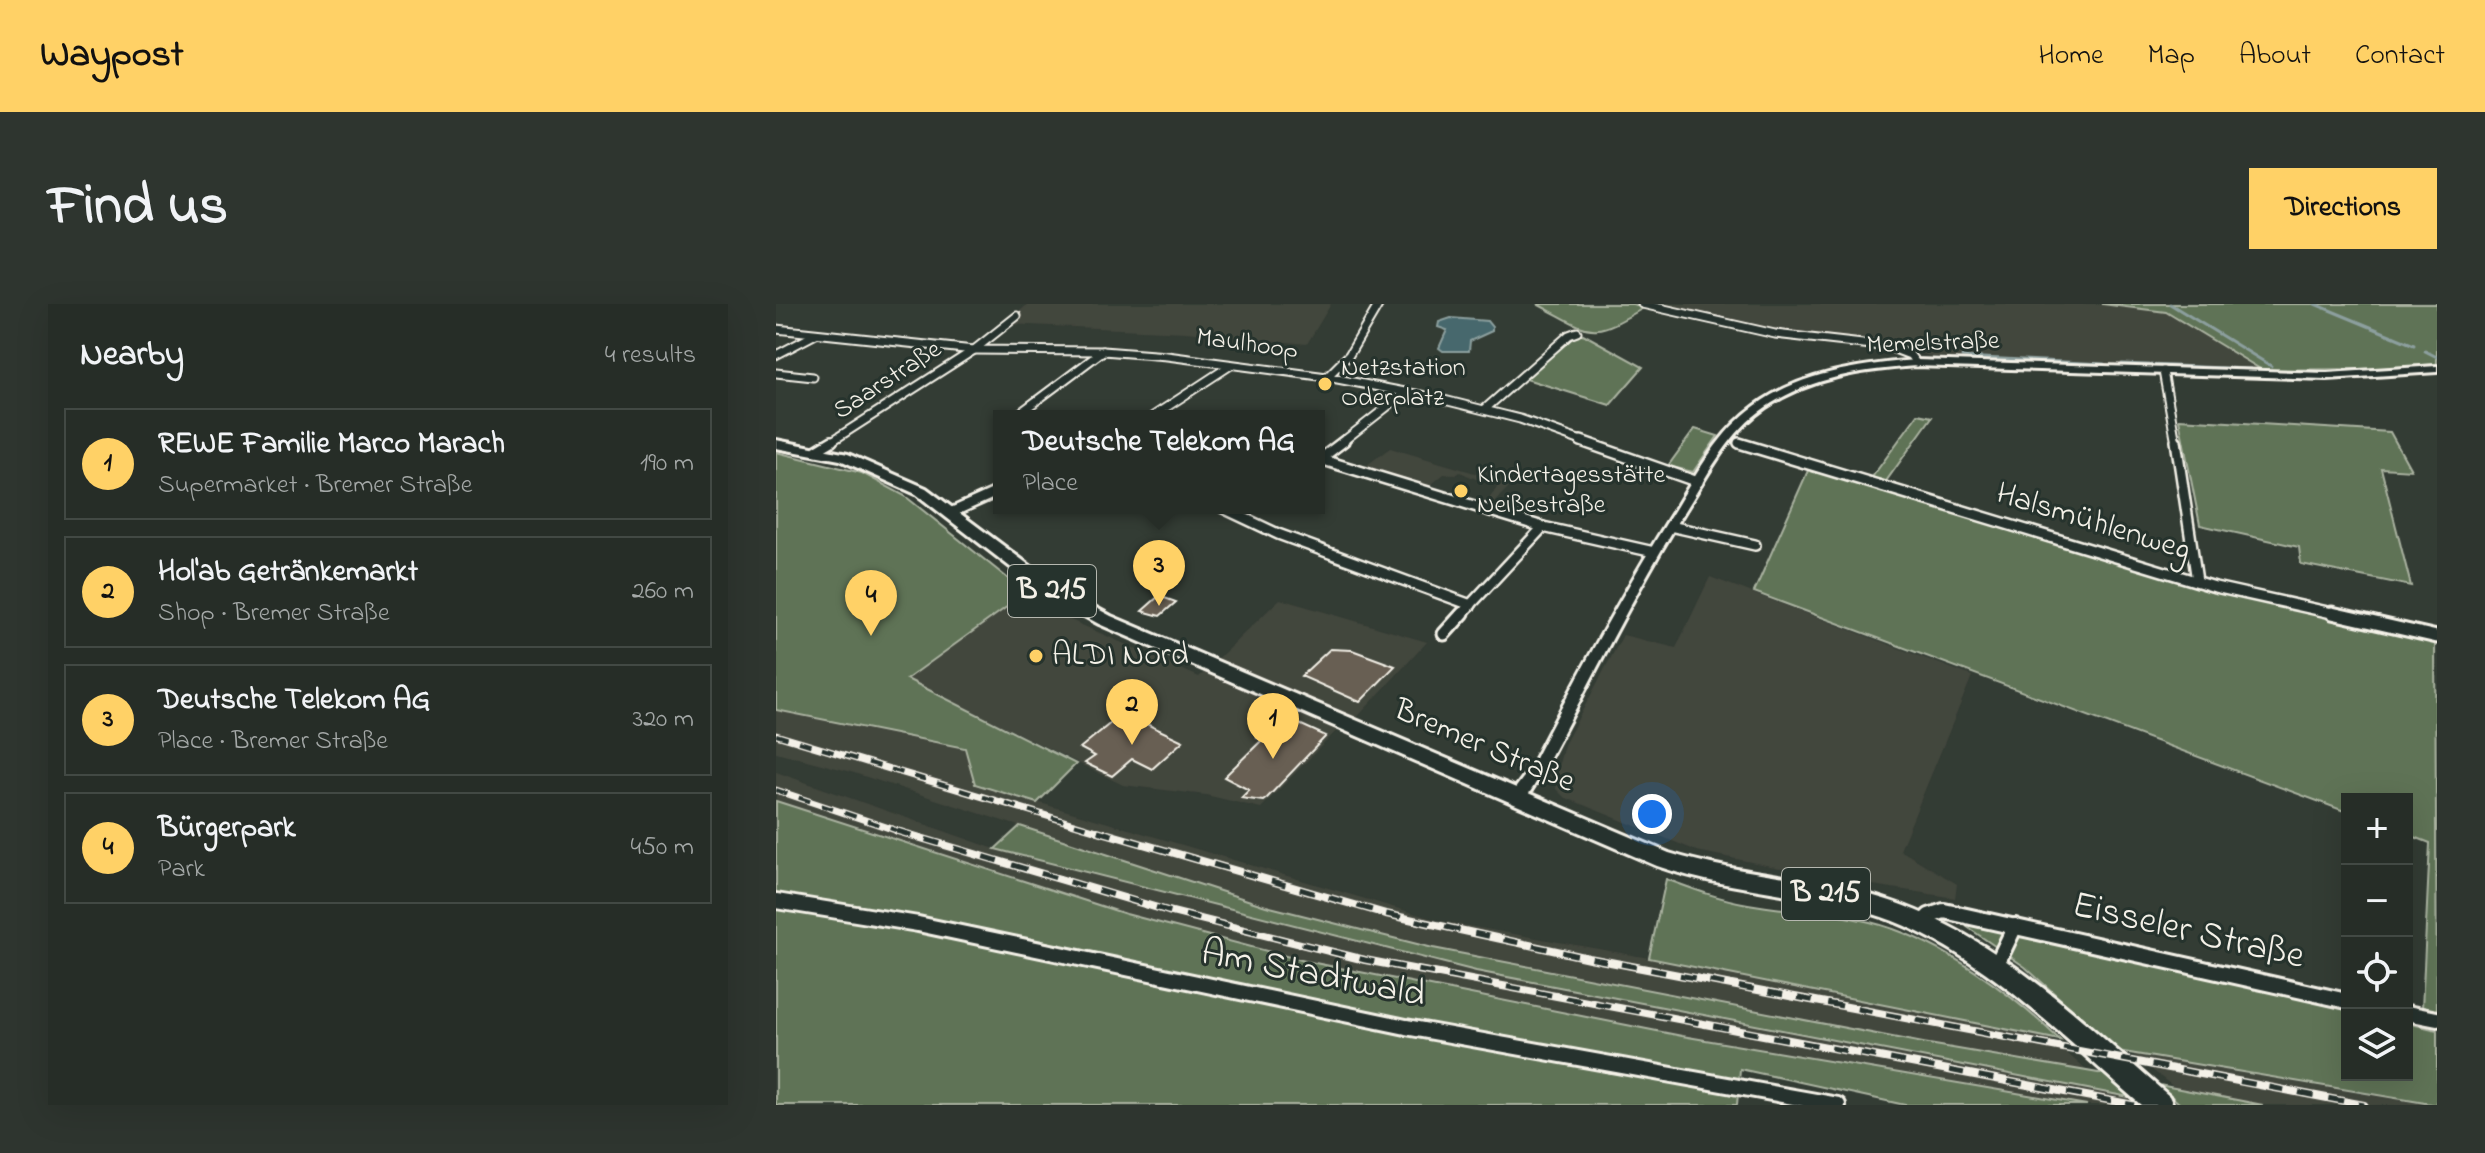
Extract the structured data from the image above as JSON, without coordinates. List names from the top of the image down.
{
  "streets": {
    "main road": ["B 215", "Bremer Straße"],
    "street": [
      "Memelstraße",
      "Maulhoop",
      "Saarstraße",
      "Halsmühlenweg",
      "Eisseler Straße",
      "Am Stadtwald"
    ]
  },
  "crossings": [
    ["Memelstraße", "Maulhoop"],
    ["Memelstraße", "Bremer Straße"],
    ["Maulhoop", "Saarstraße"],
    ["Saarstraße", "Bremer Straße"],
    ["Bremer Straße", "Eisseler Straße"]
  ],
  "places": ["Netzstation Oderplatz", "Kindertagesstätte Neißestraße", "ALDI Nord"],
  "page": {
    "header": "Waypost",
    "nav": [
      "Home",
      "Map",
      "About",
      "Contact"
    ],
    "title": "Find us",
    "buttons": "Directions",
    "heading": ["Nearby", "4 results"],
    "list": [
      {
        "mark": "1",
        "name": "REWE Familie Marco Marach",
        "note": "Supermarket · Bremer Straße",
        "value": "190 m"
      },
      {
        "mark": "2",
        "name": "Hol'ab Getränkemarkt",
        "note": "Shop · Bremer Straße",
        "value": "260 m"
      },
      {
        "mark": "3",
        "name": "Deutsche Telekom AG",
        "note": "Place · Bremer Straße",
        "value": "320 m"
      },
      {
        "mark": "4",
        "name": "Bürgerpark",
        "note": "Park",
        "value": "450 m"
      }
    ],
    "popup": ["Deutsche Telekom AG", "Place"],
    "pins": [
      "3",
      "4",
      "2",
      "1"
    ],
    "map_buttons": ["+", "−"]
  }
}
